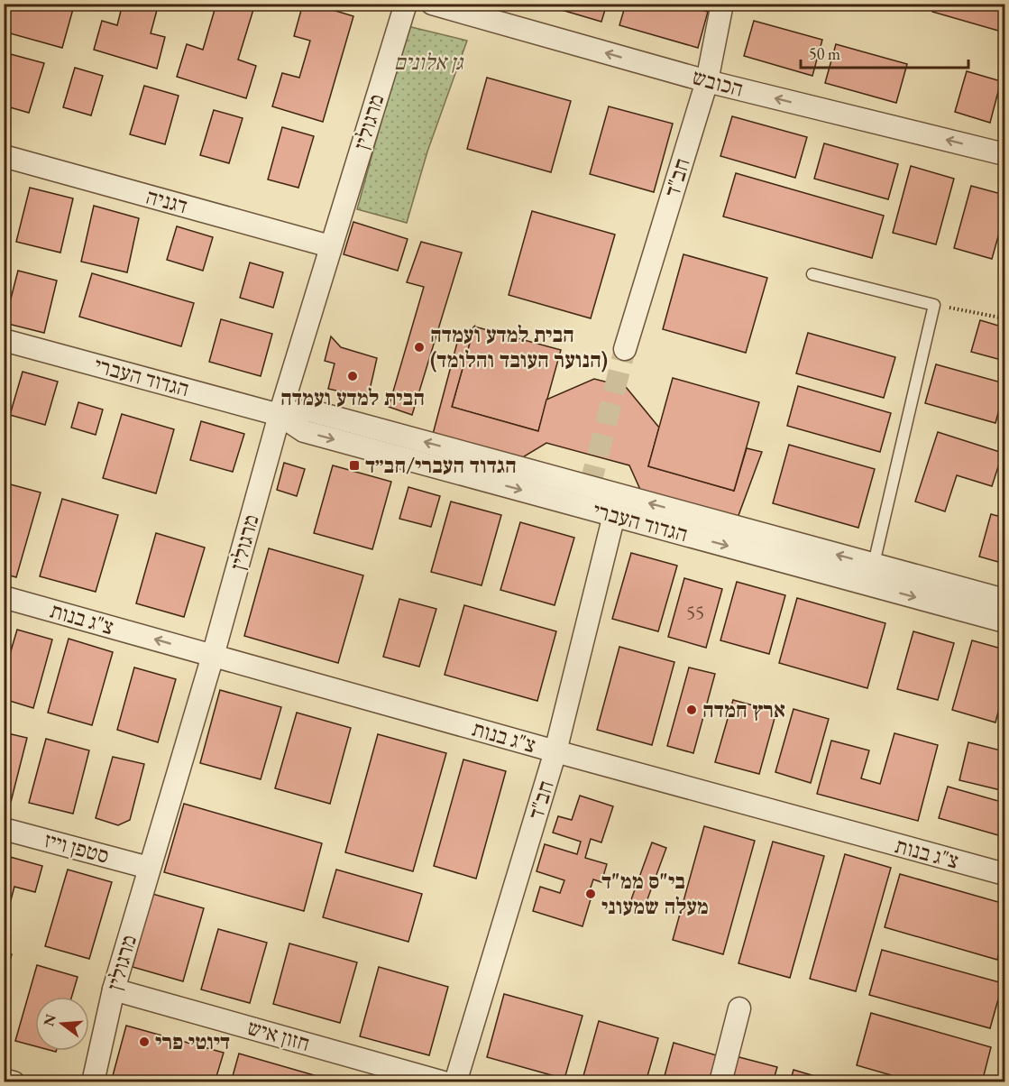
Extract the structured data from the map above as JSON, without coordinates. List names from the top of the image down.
{
  "streets": {
    "street": [
      "הכובש",
      "מרגולין",
      "חב\"ד",
      "דגניה",
      "הגדוד העברי",
      "צ\"ג בנות",
      "סטפן וייז",
      "חזון איש"
    ]
  },
  "crossings": [
    ["הכובש", "חב\"ד"],
    ["מרגולין", "דגניה"],
    ["מרגולין", "הגדוד העברי"],
    ["מרגולין", "צ\"ג בנות"],
    ["מרגולין", "סטפן וייז"],
    ["מרגולין", "חזון איש"],
    ["חב\"ד", "הגדוד העברי"],
    ["חב\"ד", "צ\"ג בנות"]
  ],
  "one_way": ["הכובש"],
  "parks": ["גן אלונים"],
  "places": {
    "other": [
      "הבית למדע ועמדה (הנוער העובד והלומד)",
      "הבית למדע ועמדה",
      "ארץ חמדה",
      "בי\"ס ממ\"ד מעלה שמעוני",
      "דיוטי פרי"
    ],
    "transit": ["הגדוד העברי/חב״ד"]
  },
  "house_numbers": ["55"],
  "scale_bar": "50 m",
  "north": "left"
}
